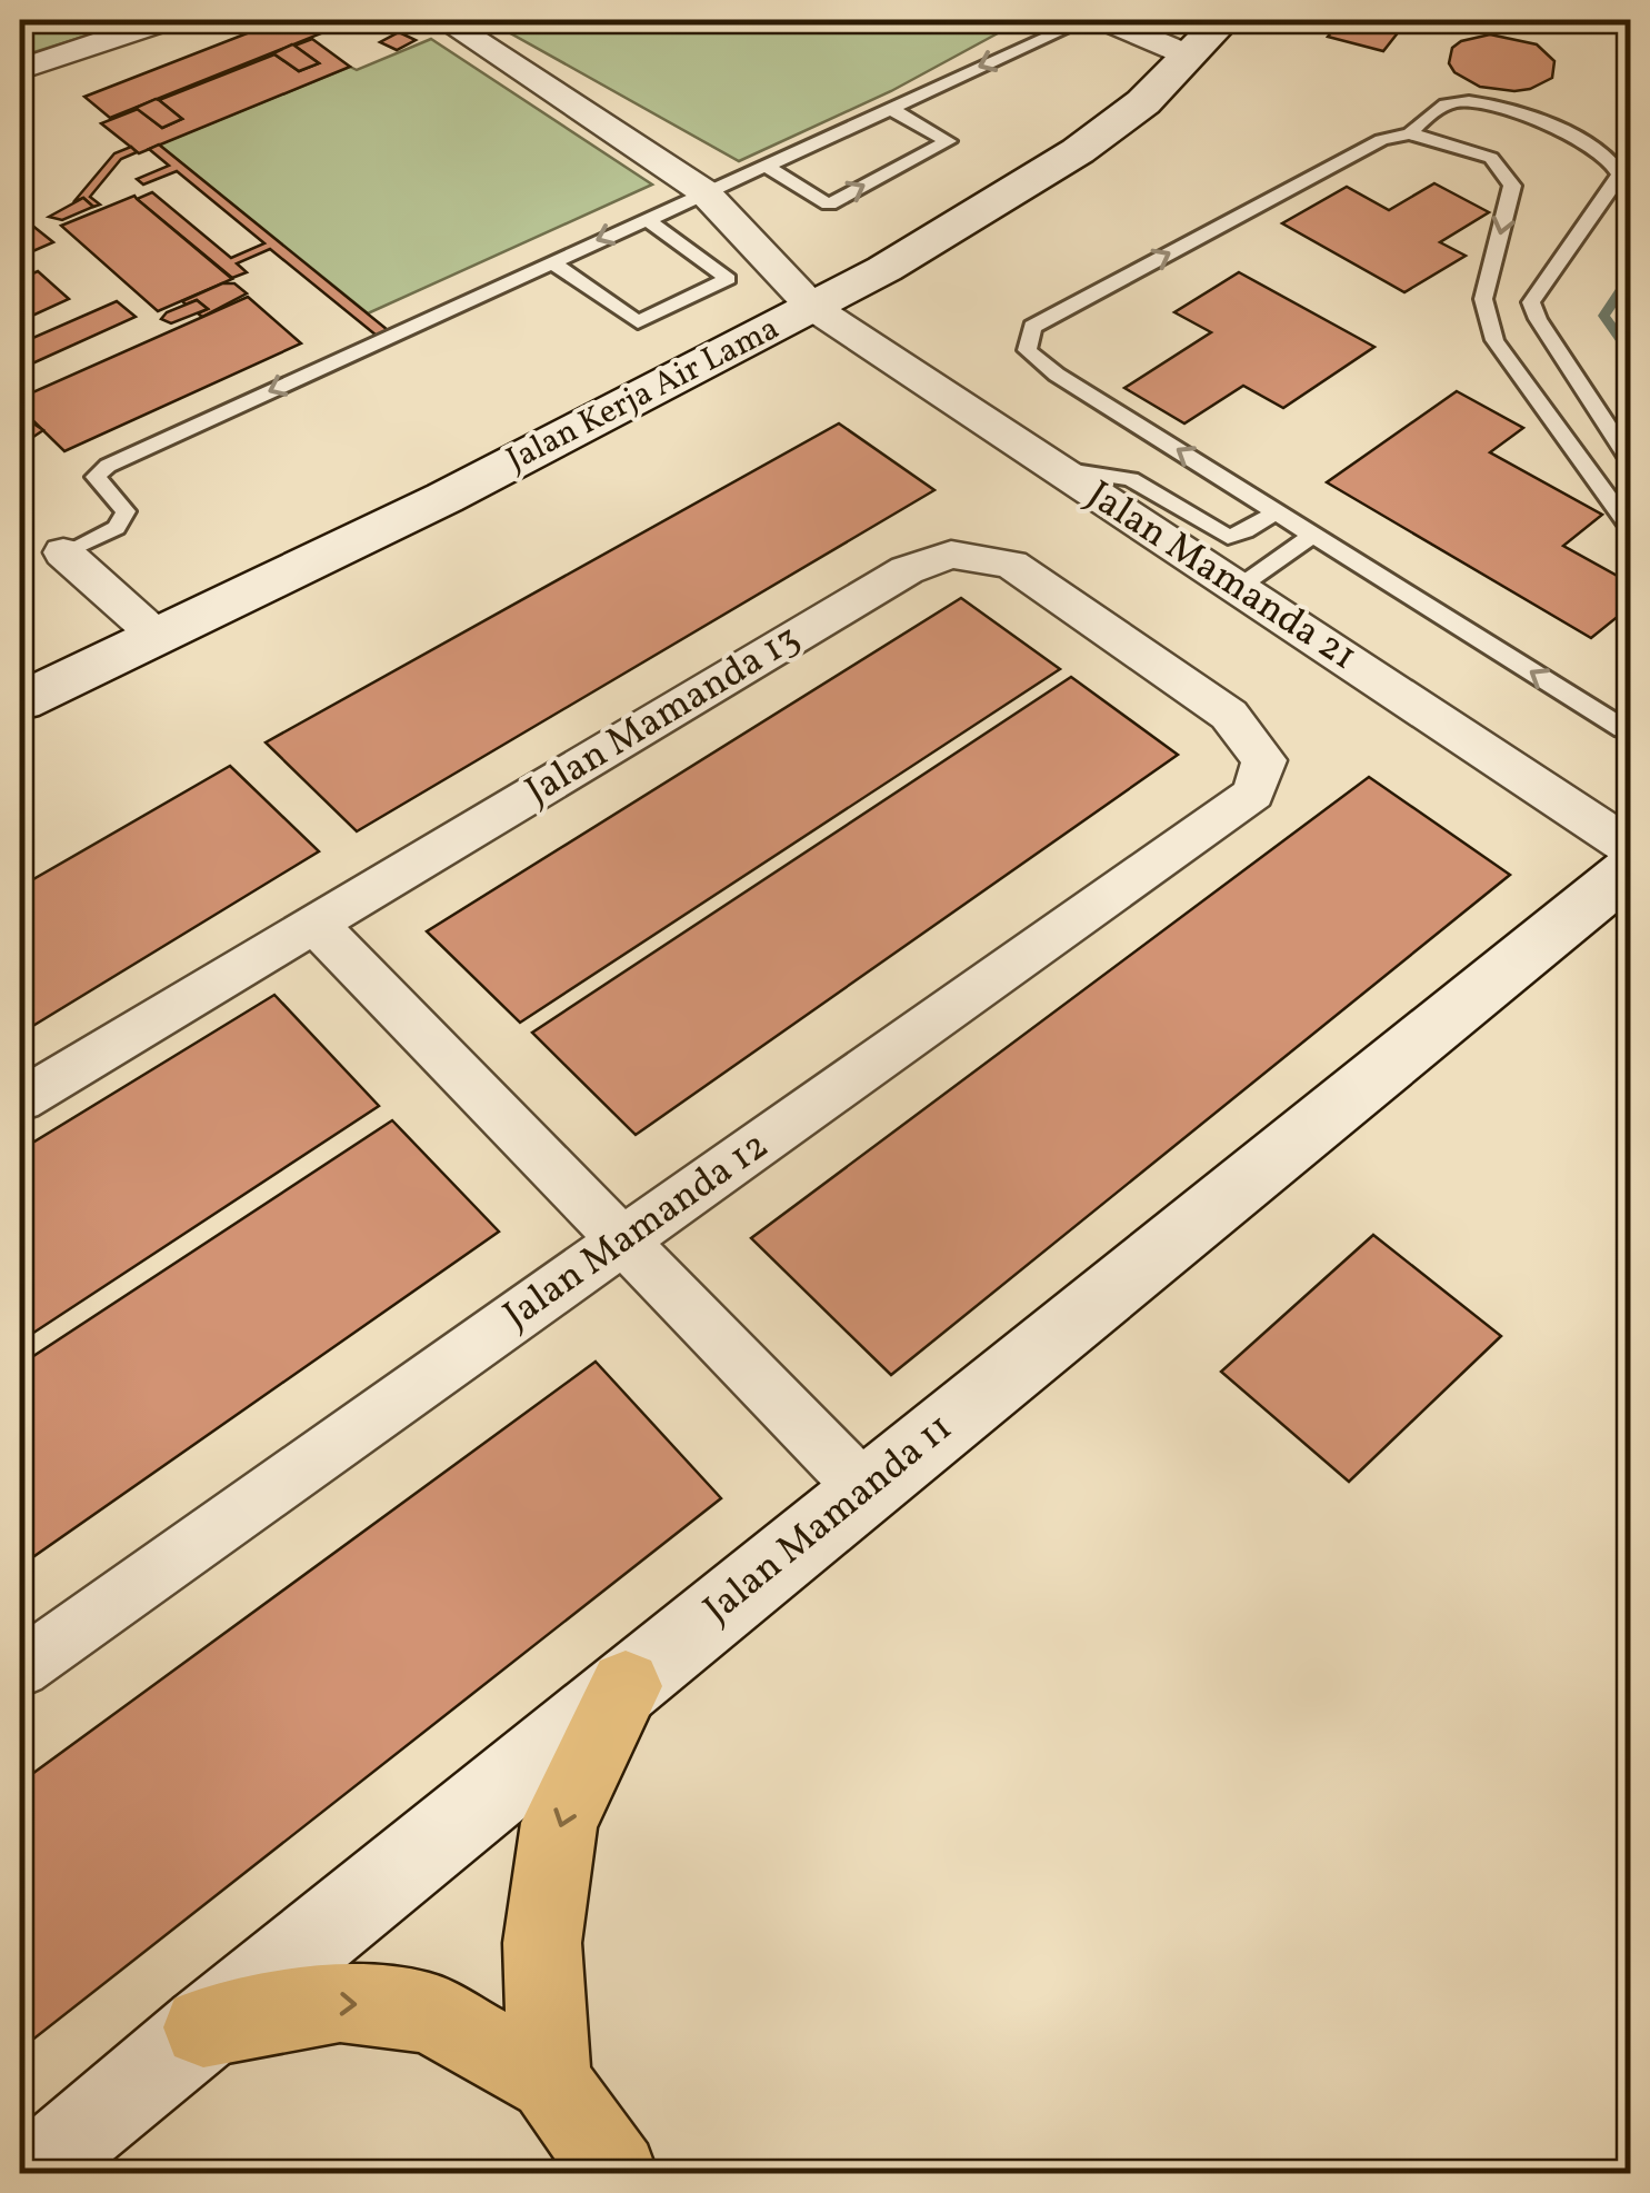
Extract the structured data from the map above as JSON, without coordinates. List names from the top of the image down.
{
  "streets": {
    "street": [
      "Jalan Kerja Air Lama",
      "Jalan Mamanda 21",
      "Jalan Mamanda 13",
      "Jalan Mamanda 12",
      "Jalan Mamanda 11"
    ]
  },
  "crossings": [
    ["Jalan Kerja Air Lama", "Jalan Mamanda 21"],
    ["Jalan Mamanda 13", "Jalan Mamanda 12"]
  ]
}
